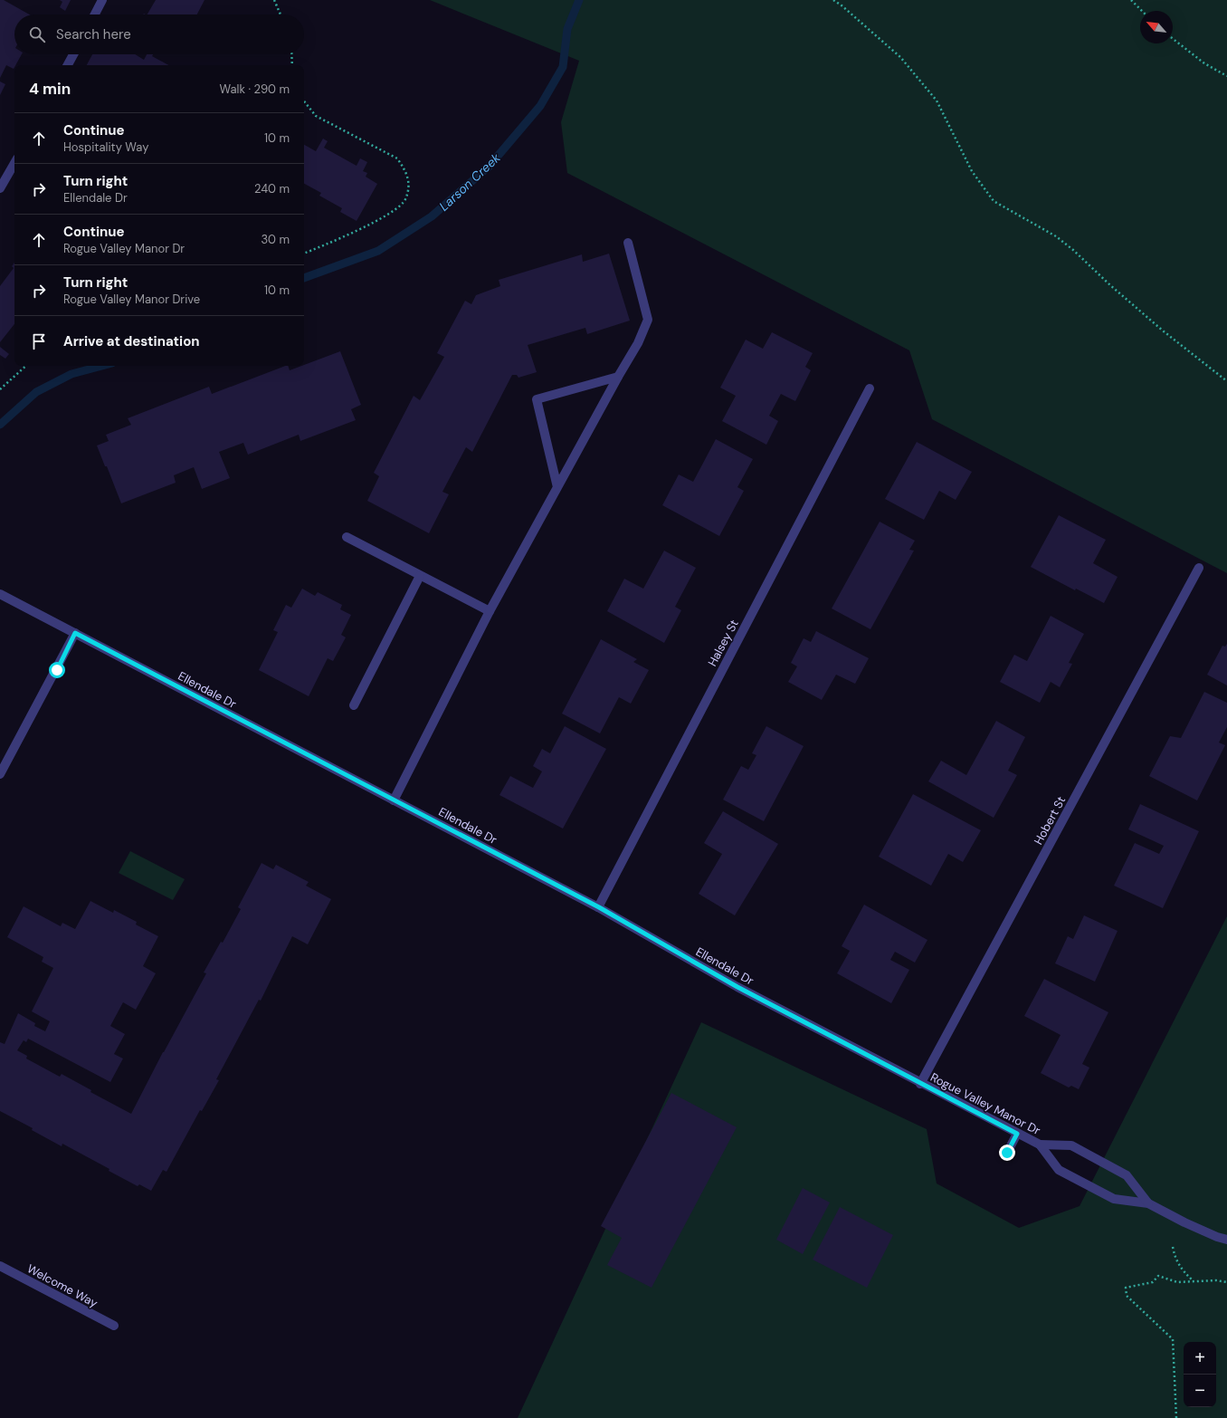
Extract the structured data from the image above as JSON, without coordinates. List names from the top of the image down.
{
  "streets": {
    "street": [
      "Halsey St",
      "Ellendale Dr",
      "Hobert St",
      "Rogue Valley Manor Dr",
      "Welcome Way"
    ]
  },
  "crossings": [
    ["Halsey St", "Ellendale Dr"],
    ["Ellendale Dr", "Hobert St"],
    ["Ellendale Dr", "Rogue Valley Manor Dr"],
    ["Hobert St", "Rogue Valley Manor Dr"]
  ],
  "water": ["Larson Creek"],
  "north": "top left",
  "page": {
    "search": "Search here",
    "heading": ["4 min", "Walk · 290 m"],
    "list": [
      ["Continue", "Hospitality Way", "10 m"],
      ["Turn right", "Ellendale Dr", "240 m"],
      ["Continue", "Rogue Valley Manor Dr", "30 m"],
      ["Turn right", "Rogue Valley Manor Drive", "10 m"],
      "Arrive at destination"
    ],
    "map_buttons": ["+", "−"]
  }
}
